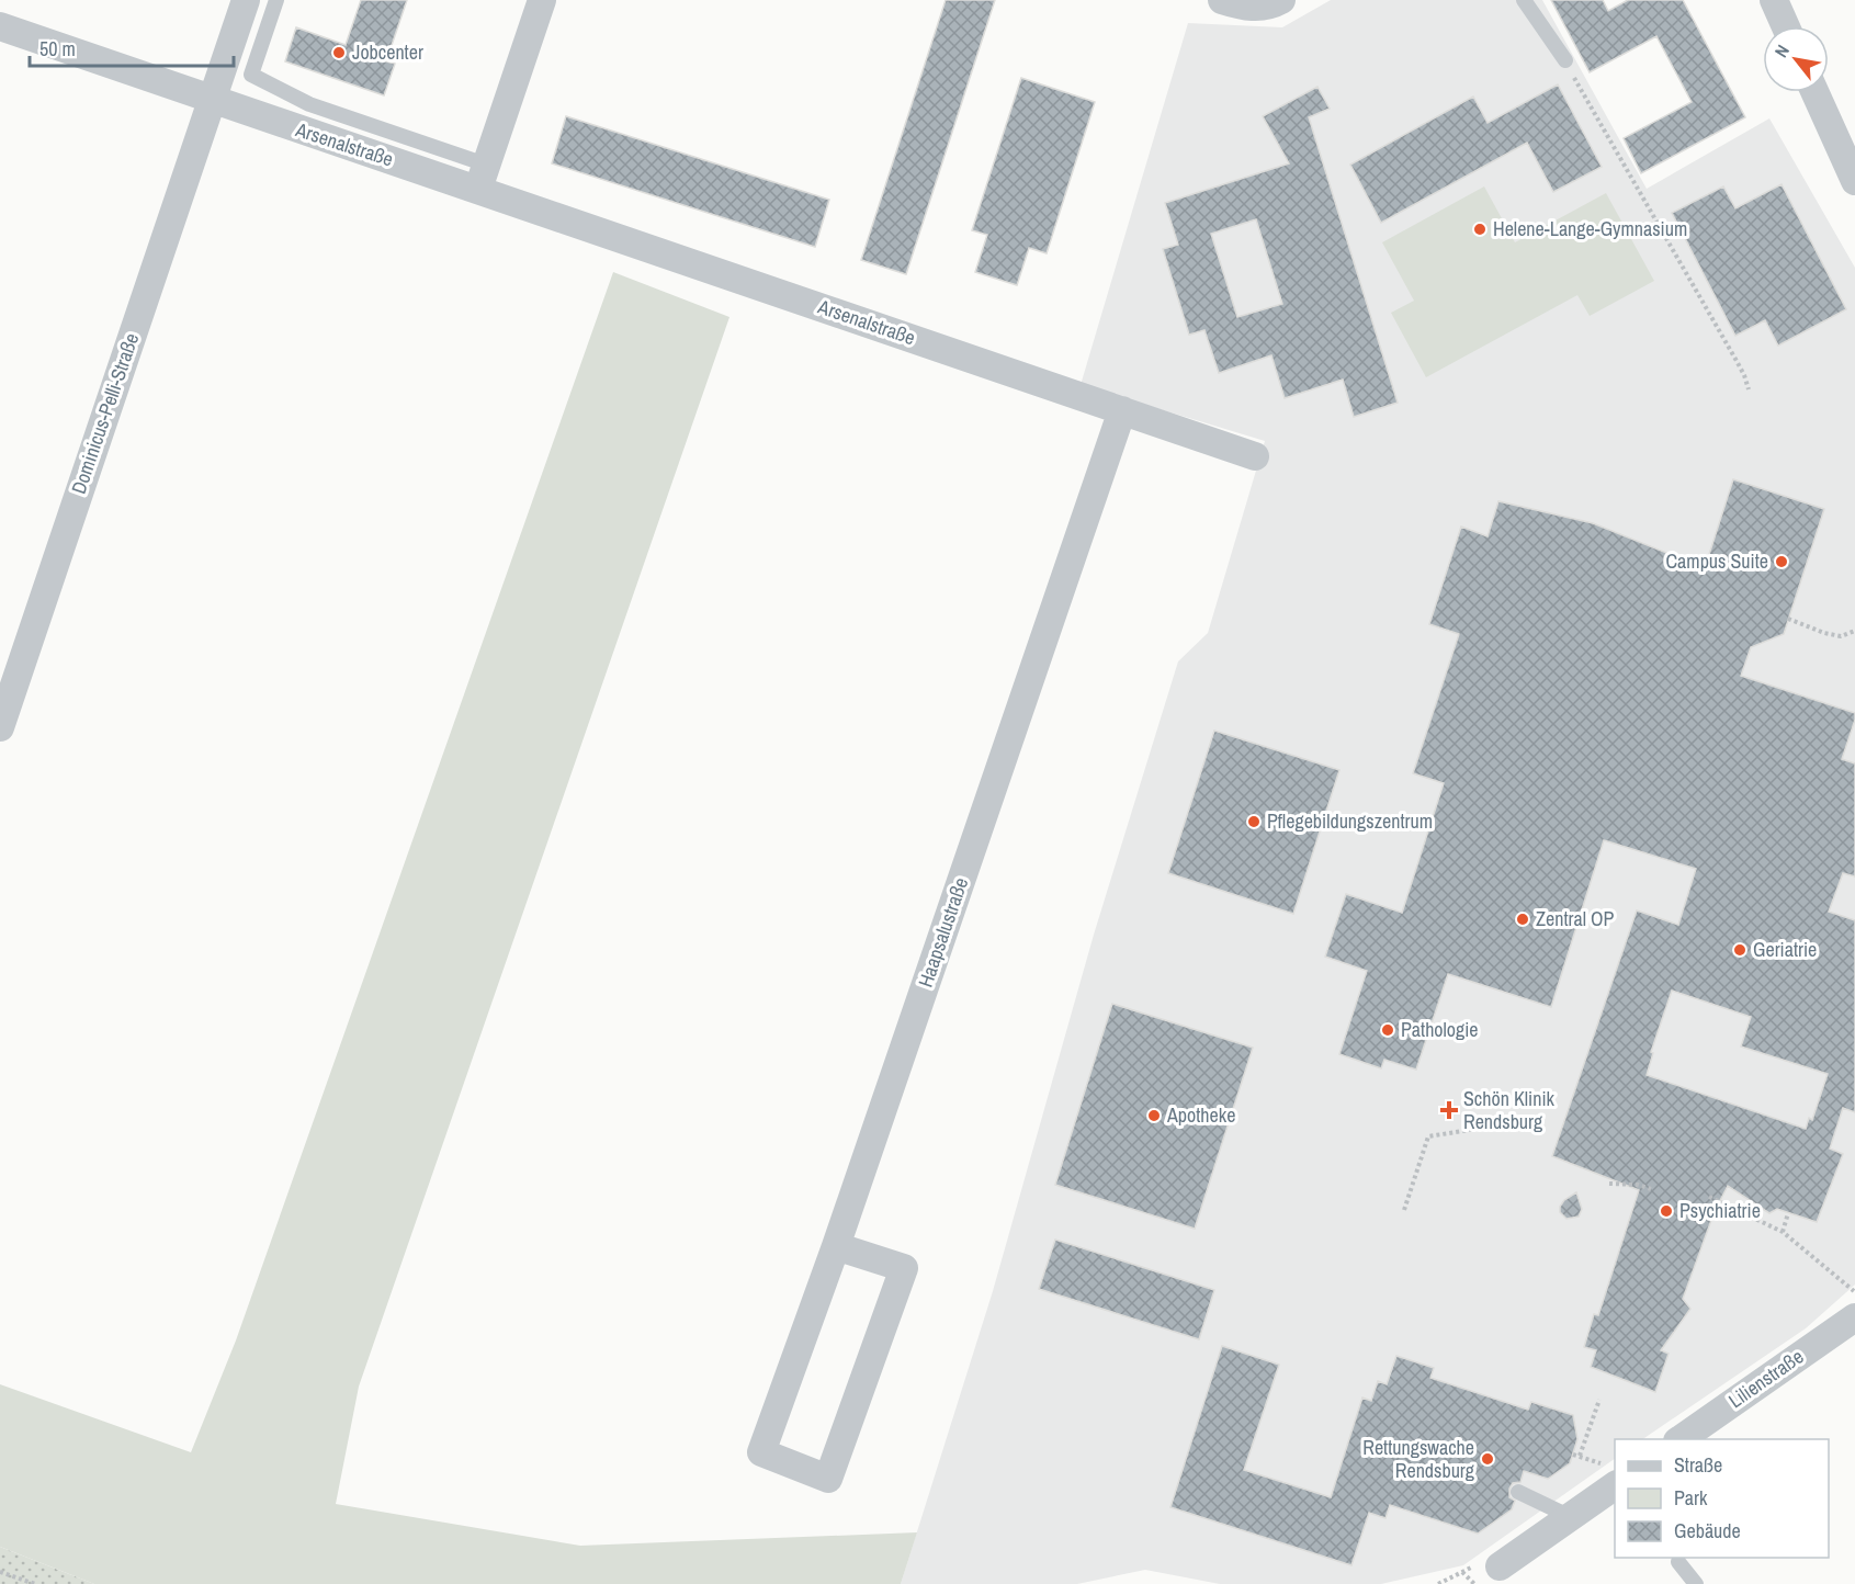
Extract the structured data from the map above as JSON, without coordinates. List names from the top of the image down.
{
  "streets": {
    "street": [
      "Arsenalstraße",
      "Dominicus-Pelli-Straße",
      "Haapsalustraße",
      "Lilienstraße"
    ]
  },
  "crossings": [
    ["Arsenalstraße", "Dominicus-Pelli-Straße"],
    ["Arsenalstraße", "Haapsalustraße"]
  ],
  "places": {
    "other": [
      "Jobcenter",
      "Helene-Lange-Gymnasium",
      "Campus Suite",
      "Pflegebildungszentrum",
      "Zentral OP",
      "Geriatrie",
      "Pathologie",
      "Apotheke",
      "Psychiatrie",
      "Rettungswache Rendsburg"
    ],
    "health": ["Schön Klinik Rendsburg"]
  },
  "legend": ["Straße", "Park", "Gebäude"],
  "scale_bar": "50 m",
  "north": "top left"
}
